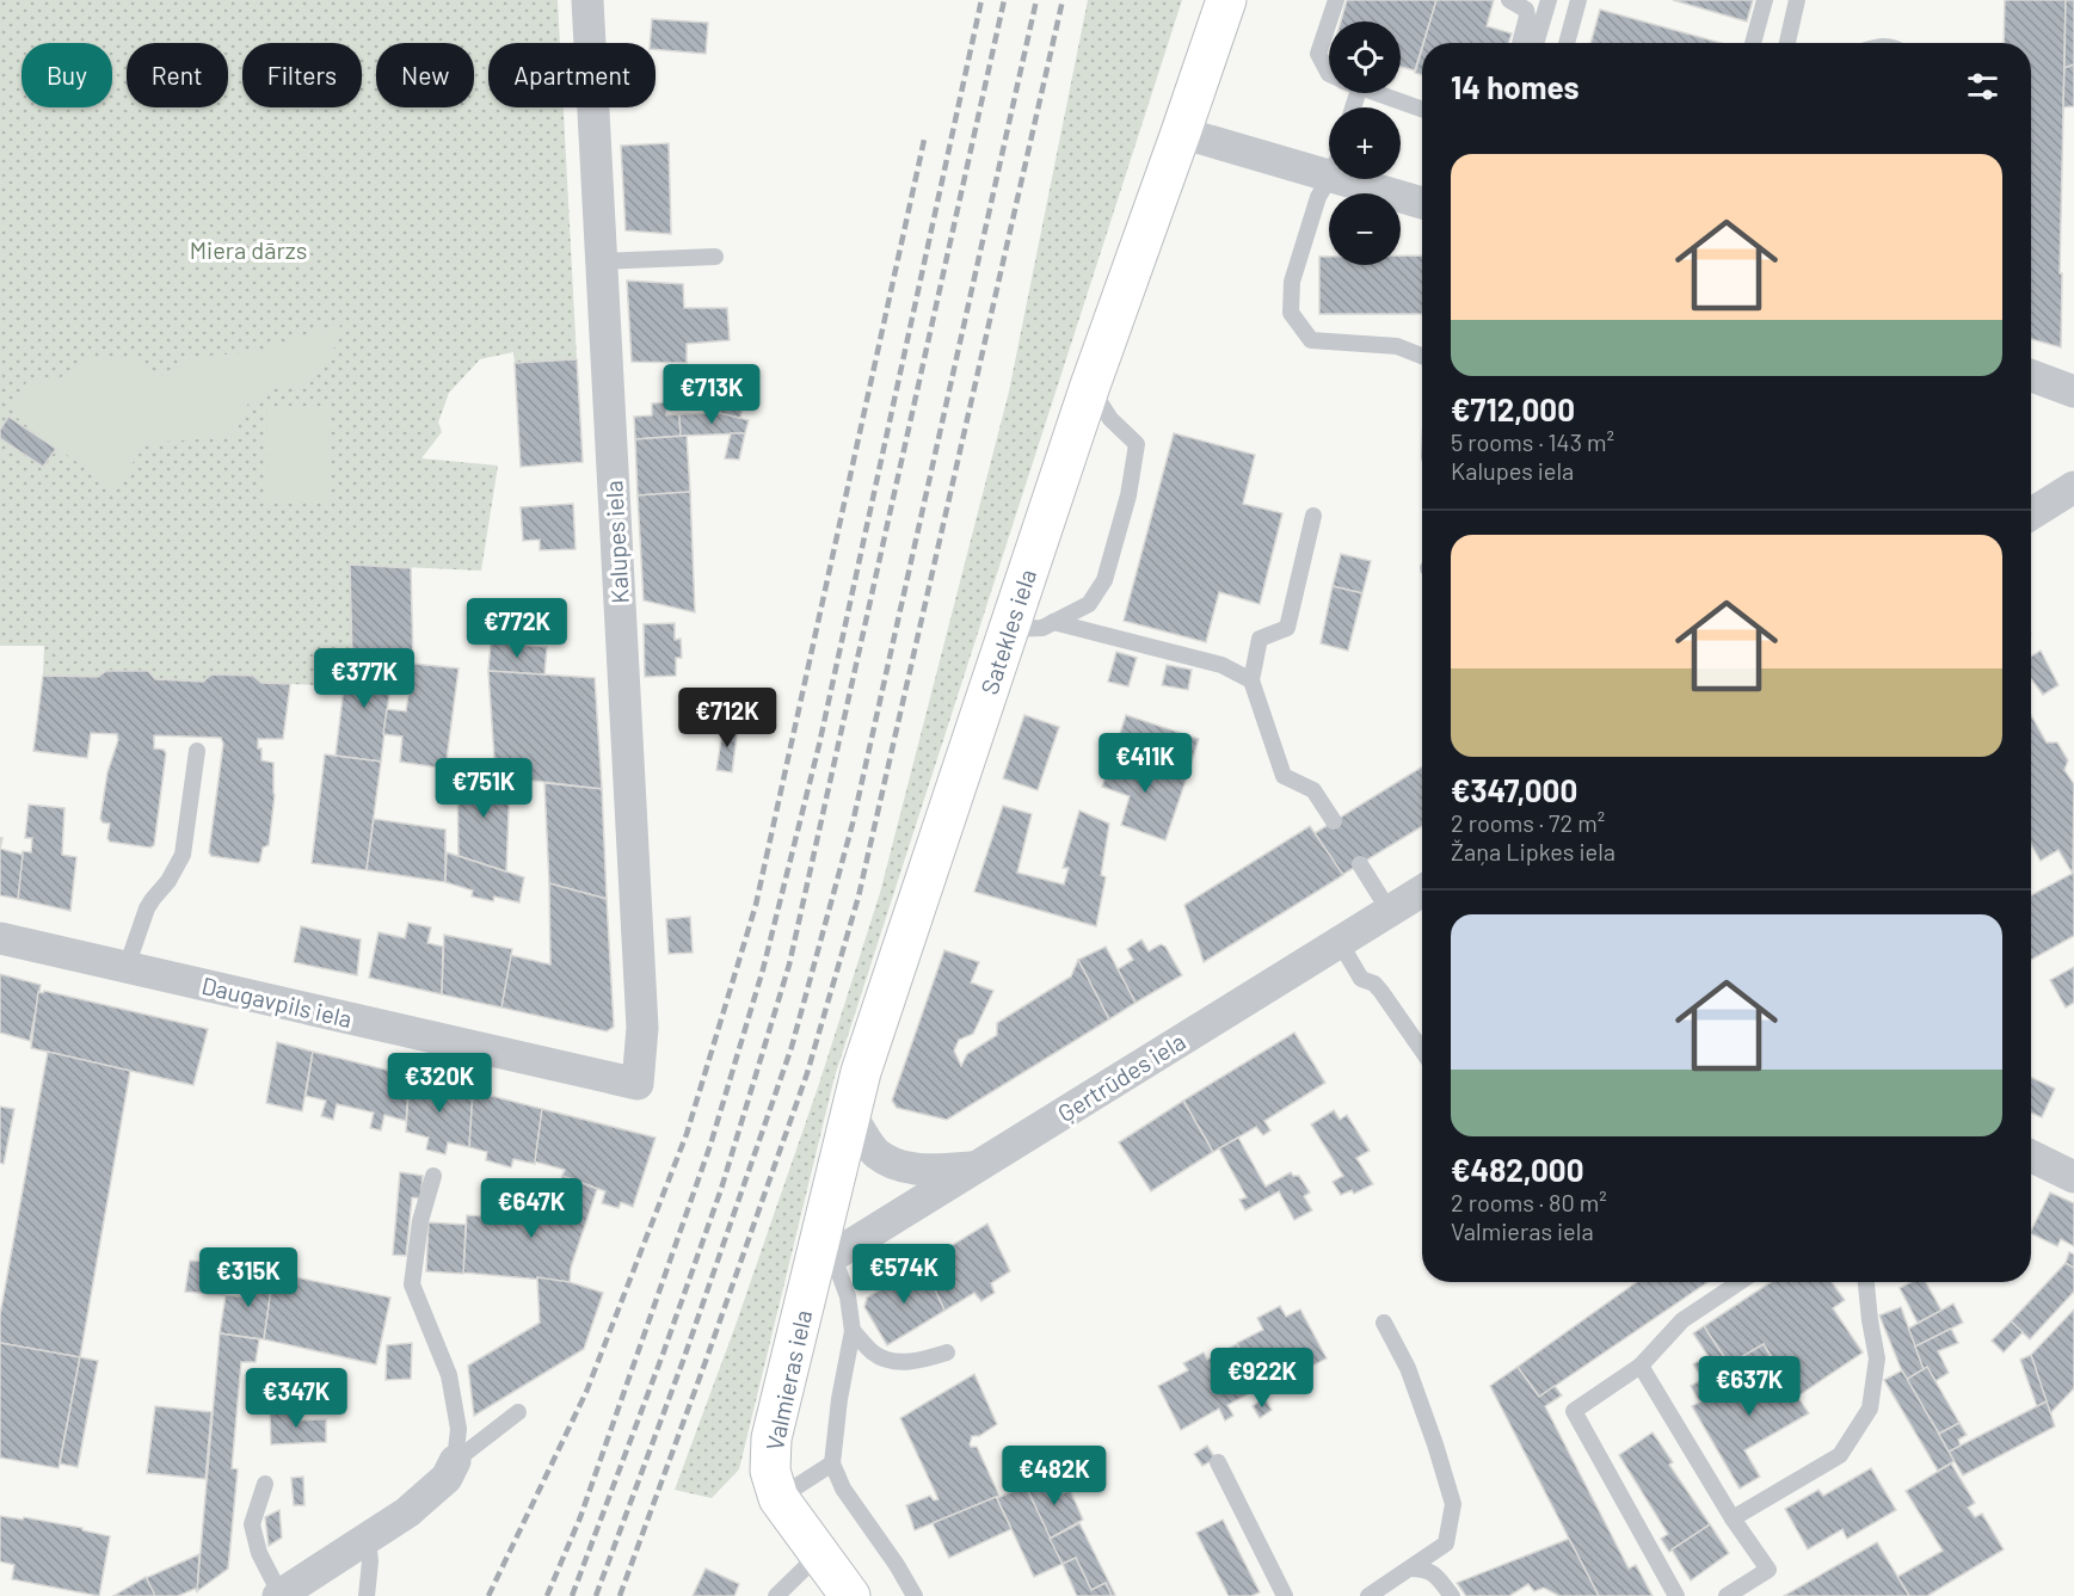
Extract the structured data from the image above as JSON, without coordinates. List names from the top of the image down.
{
  "streets": {
    "main road": ["Satekles iela", "Valmieras iela"],
    "street": ["Kalupes iela", "Daugavpils iela", "Ģertrūdes iela"]
  },
  "crossings": [
    ["Kalupes iela", "Daugavpils iela"],
    ["Satekles iela", "Ģertrūdes iela"],
    ["Satekles iela", "Valmieras iela"],
    ["Ģertrūdes iela", "Valmieras iela"]
  ],
  "parks": ["Miera dārzs"],
  "page": {
    "map_buttons": ["+", "−"],
    "chip": [
      "Buy",
      "Rent",
      "Filters",
      "New",
      "Apartment"
    ],
    "heading": "14 homes",
    "list": [
      {
        "name": "€712,000",
        "note": "5 rooms · 143 m² · Kalupes iela"
      },
      {
        "name": "€347,000",
        "note": "2 rooms · 72 m² · Žaņa Lipkes iela"
      },
      {
        "name": "€482,000",
        "note": "2 rooms · 80 m² · Valmieras iela"
      }
    ],
    "price": [
      "€713K",
      "€772K",
      "€377K",
      "€712K",
      "€411K",
      "€751K",
      "€320K",
      "€647K",
      "€574K",
      "€315K",
      "€922K",
      "€637K",
      "€347K",
      "€482K"
    ]
  }
}
